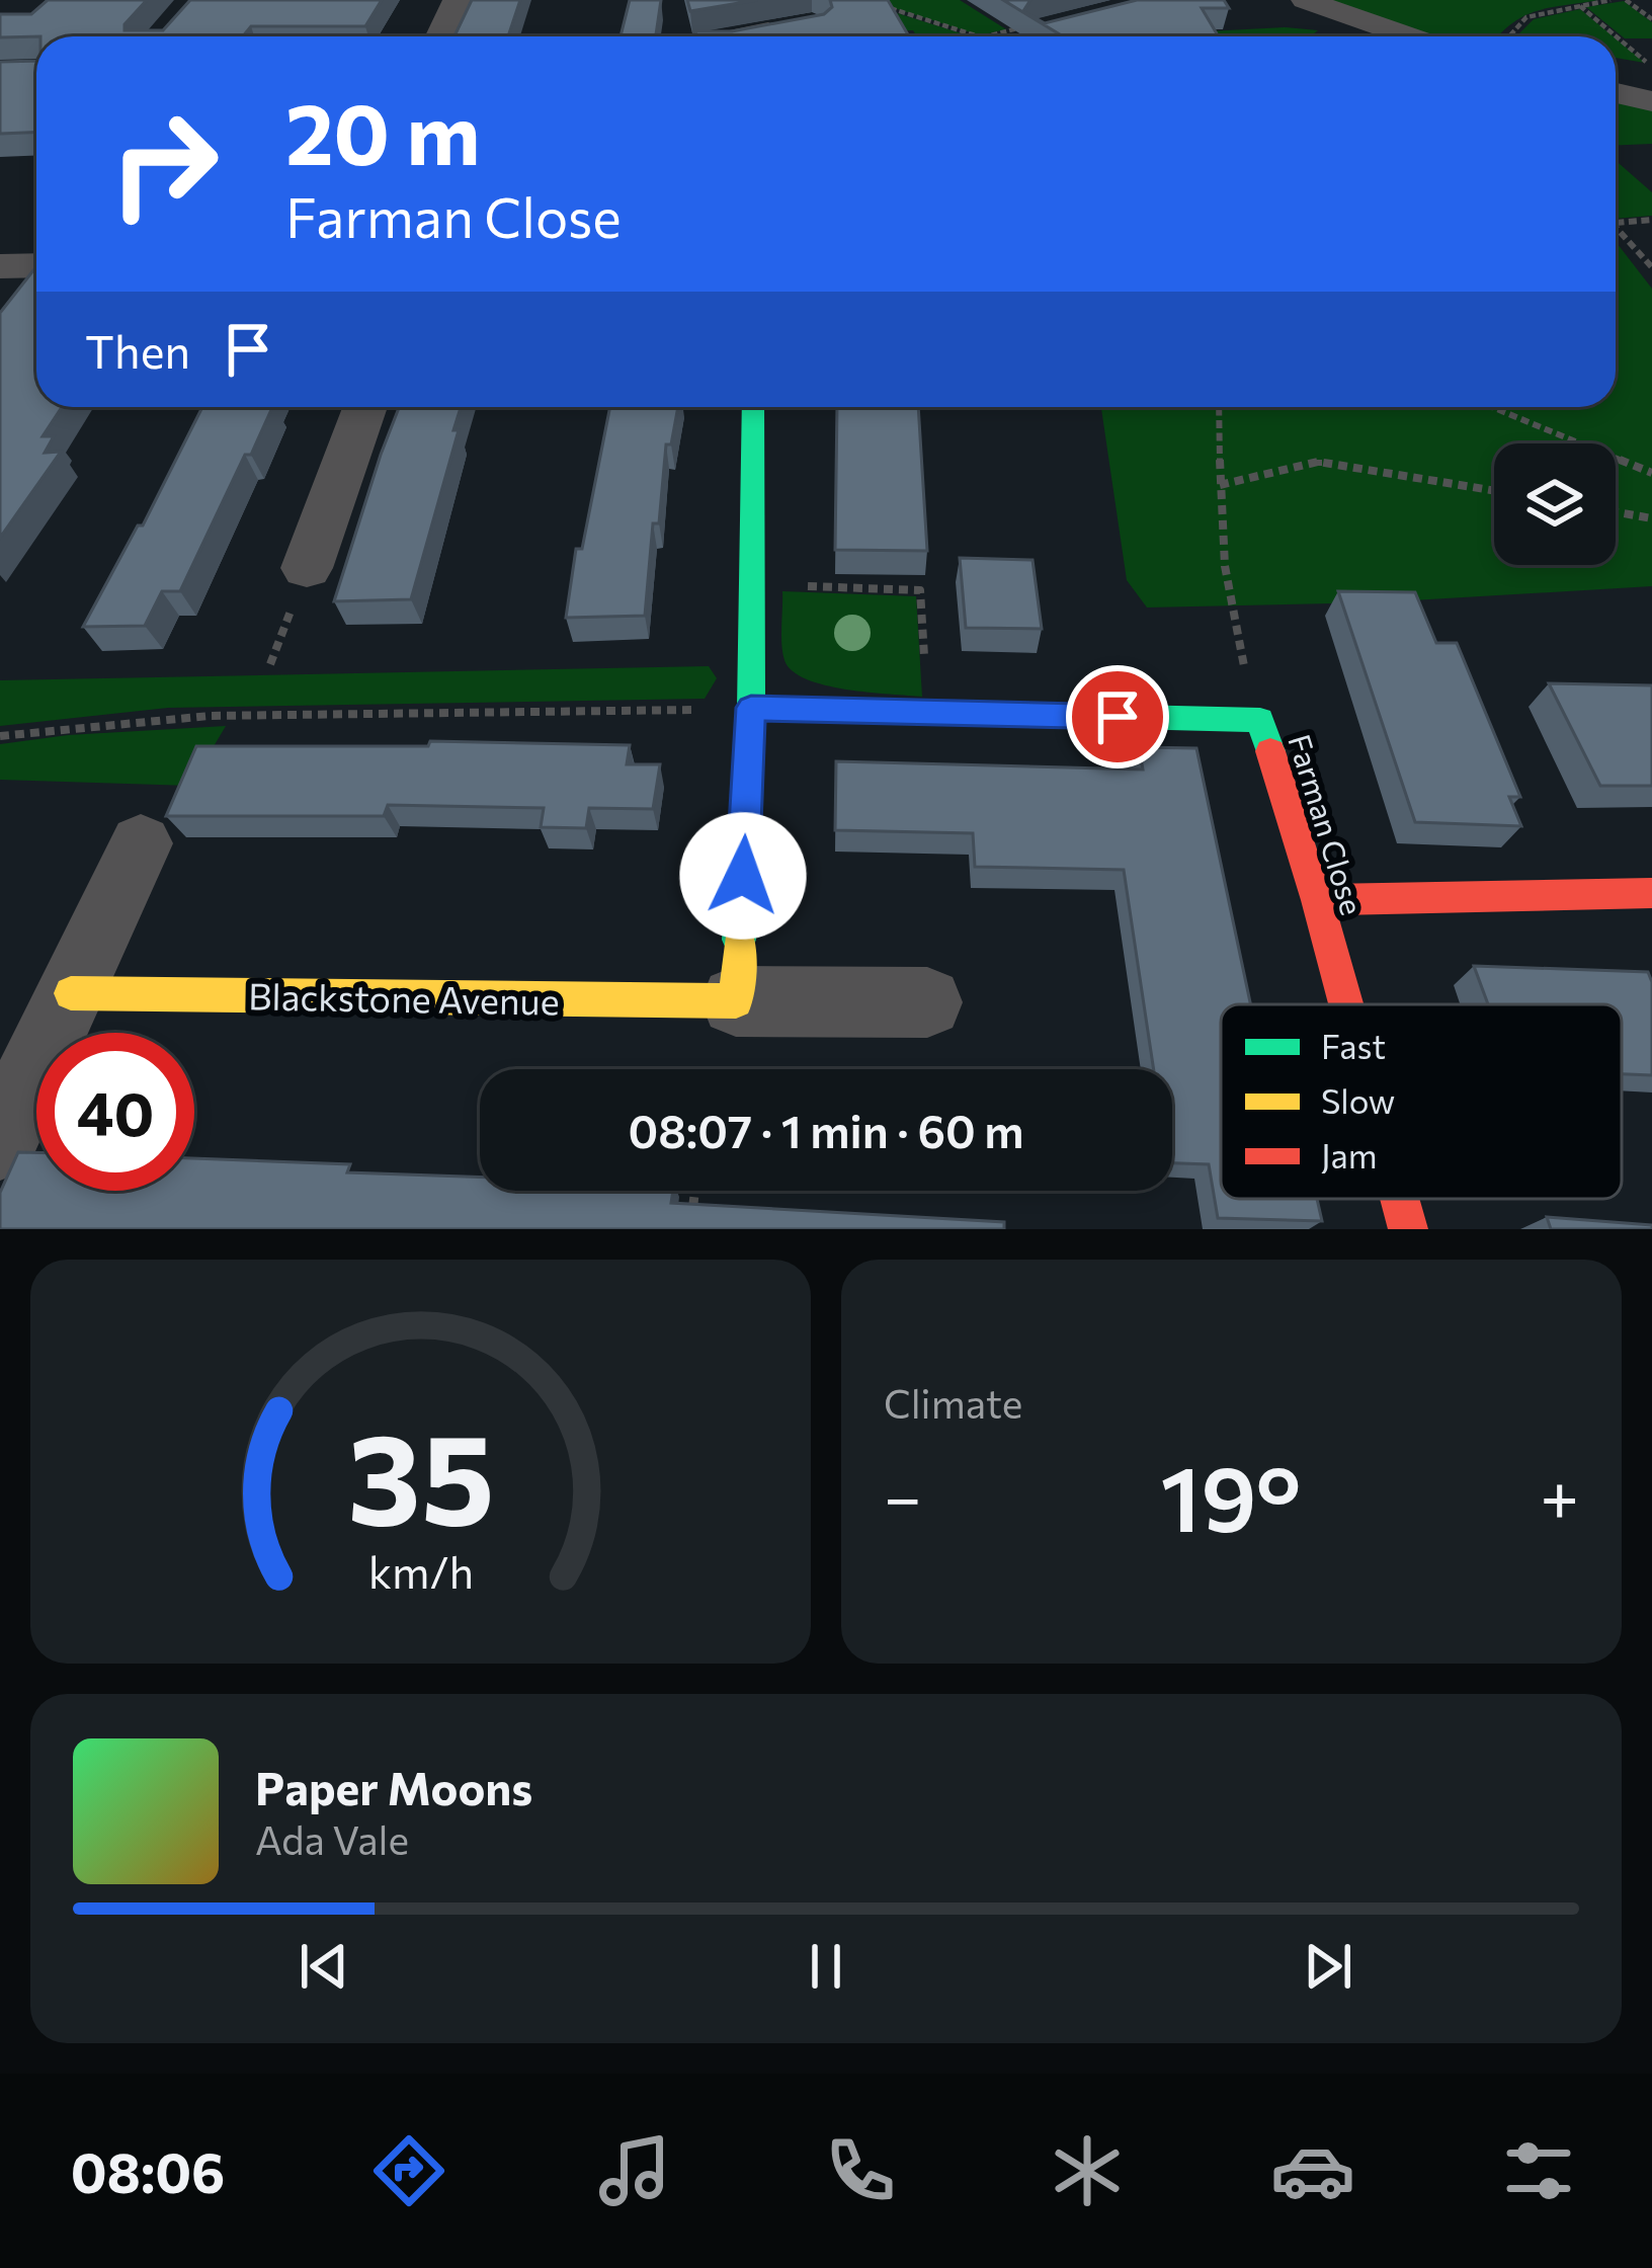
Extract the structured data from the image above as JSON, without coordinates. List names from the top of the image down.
{
  "streets": {
    "street": ["Farman Close", "Blackstone Avenue"]
  },
  "legend": ["Fast", "Slow", "Jam"],
  "page": {
    "turn": ["20 m", "Farman Close"],
    "then": "Then",
    "limit": "40",
    "trip": "08:07 · 1 min · 60 m",
    "tile": "Climate",
    "heat": ["−", "19°", "+"],
    "song": ["Paper Moons", "Ada Vale"],
    "tabs": "08:06",
    "gauge": ["35", "km/h"]
  }
}
